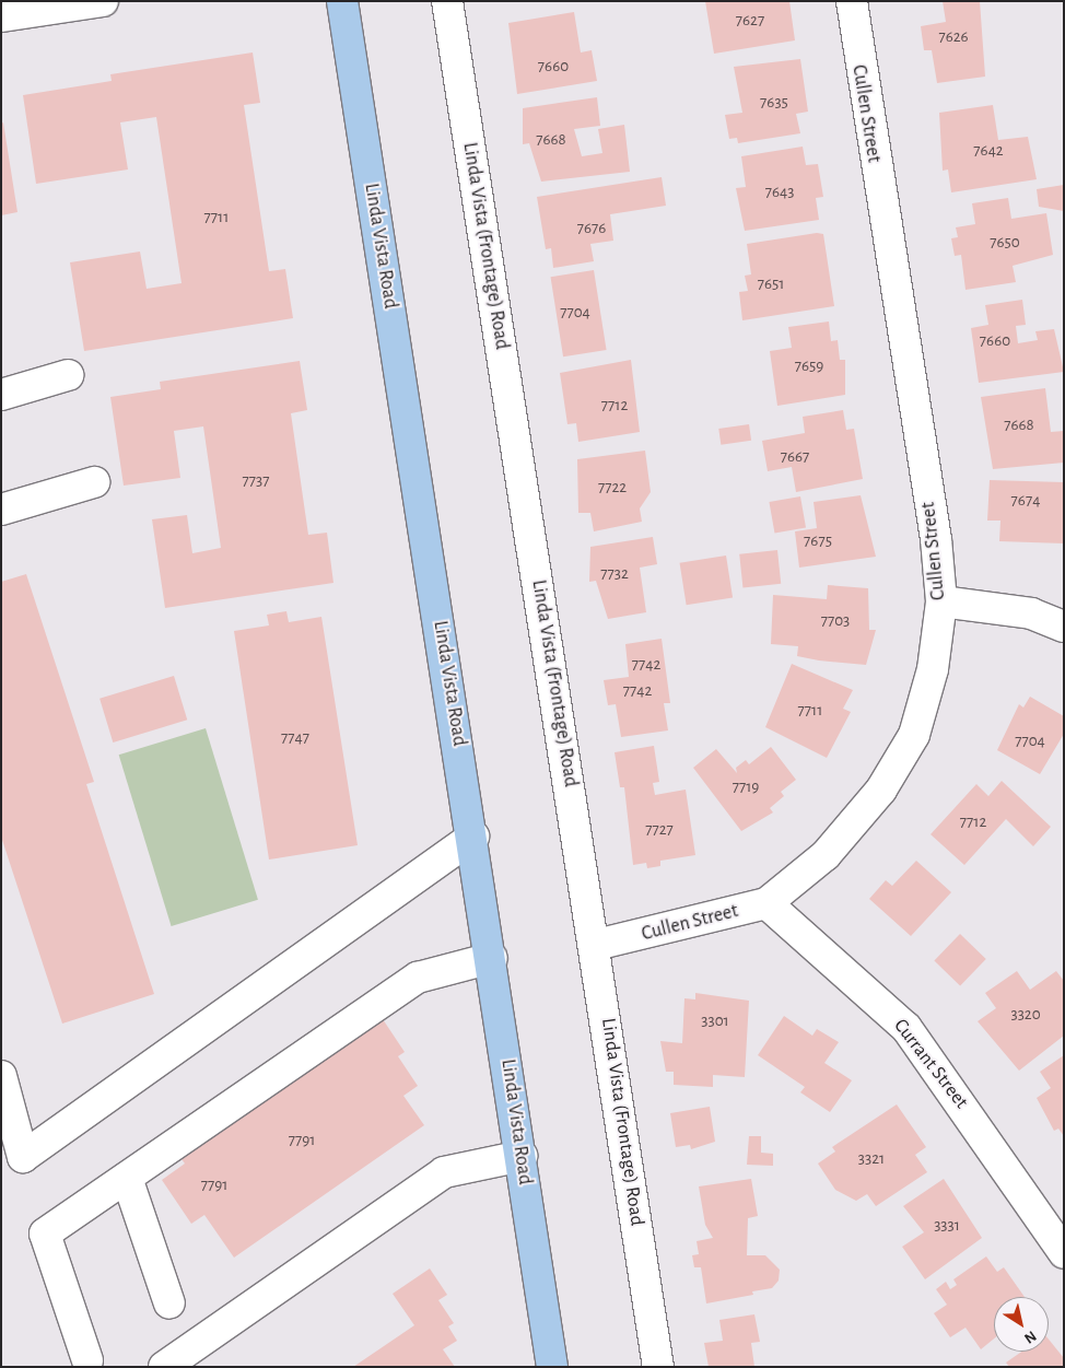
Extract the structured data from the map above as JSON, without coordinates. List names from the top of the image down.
{
  "streets": {
    "main road": ["Linda Vista Road"],
    "street": ["Cullen Street", "Linda Vista (Frontage) Road", "Currant Street"]
  },
  "crossings": [
    ["Cullen Street", "Linda Vista (Frontage) Road"],
    ["Cullen Street", "Currant Street"]
  ],
  "house_numbers": [
    "7627",
    "7626",
    "7660",
    "7635",
    "7668",
    "7642",
    "7643",
    "7711",
    "7676",
    "7650",
    "7651",
    "7704",
    "7660",
    "7659",
    "7712",
    "7668",
    "7667",
    "7737",
    "7722",
    "7674",
    "7675",
    "7732",
    "7703",
    "7742",
    "7742",
    "7711",
    "7747",
    "7704",
    "7719",
    "7712",
    "7727",
    "3320",
    "3301",
    "7791",
    "3321",
    "7791",
    "3331"
  ],
  "north": "bottom right"
}
